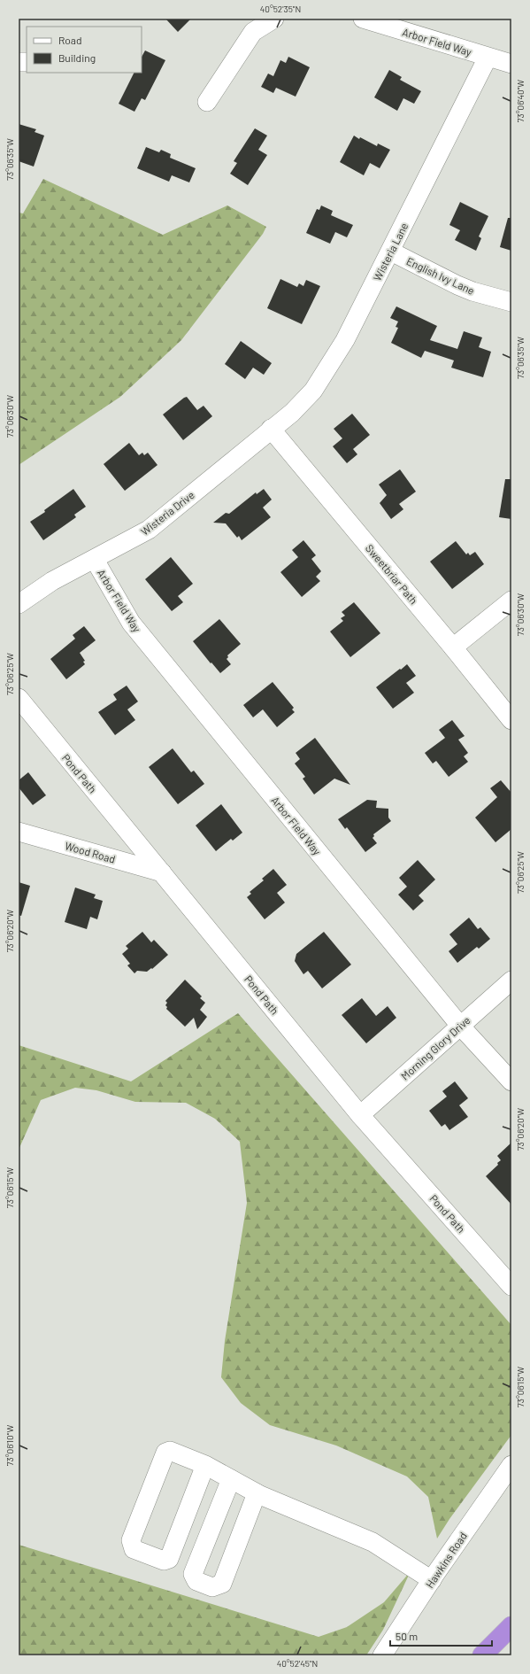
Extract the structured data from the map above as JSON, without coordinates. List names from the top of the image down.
{
  "streets": {
    "street": [
      "Arbor Field Way",
      "Wisteria Lane",
      "English Ivy Lane",
      "Wisteria Drive",
      "Sweetbriar Path",
      "Pond Path",
      "Wood Road",
      "Morning Glory Drive",
      "Hawkins Road"
    ]
  },
  "crossings": [
    ["Arbor Field Way", "Wisteria Lane"],
    ["Arbor Field Way", "Wisteria Drive"],
    ["Arbor Field Way", "Morning Glory Drive"],
    ["Wisteria Lane", "English Ivy Lane"],
    ["Wisteria Lane", "Wisteria Drive"],
    ["Wisteria Lane", "Sweetbriar Path"],
    ["Wisteria Drive", "Sweetbriar Path"],
    ["Pond Path", "Wood Road"],
    ["Pond Path", "Morning Glory Drive"]
  ],
  "legend": ["Road", "Building"],
  "scale_bar": "50 m",
  "coordinates": [
    "40°52'35\"N",
    "73°06'40\"W",
    "73°06'35\"W",
    "73°06'30\"W",
    "73°06'25\"W",
    "73°06'20\"W",
    "73°06'15\"W",
    "73°06'10\"W",
    "40°52'45\"N"
  ]
}
